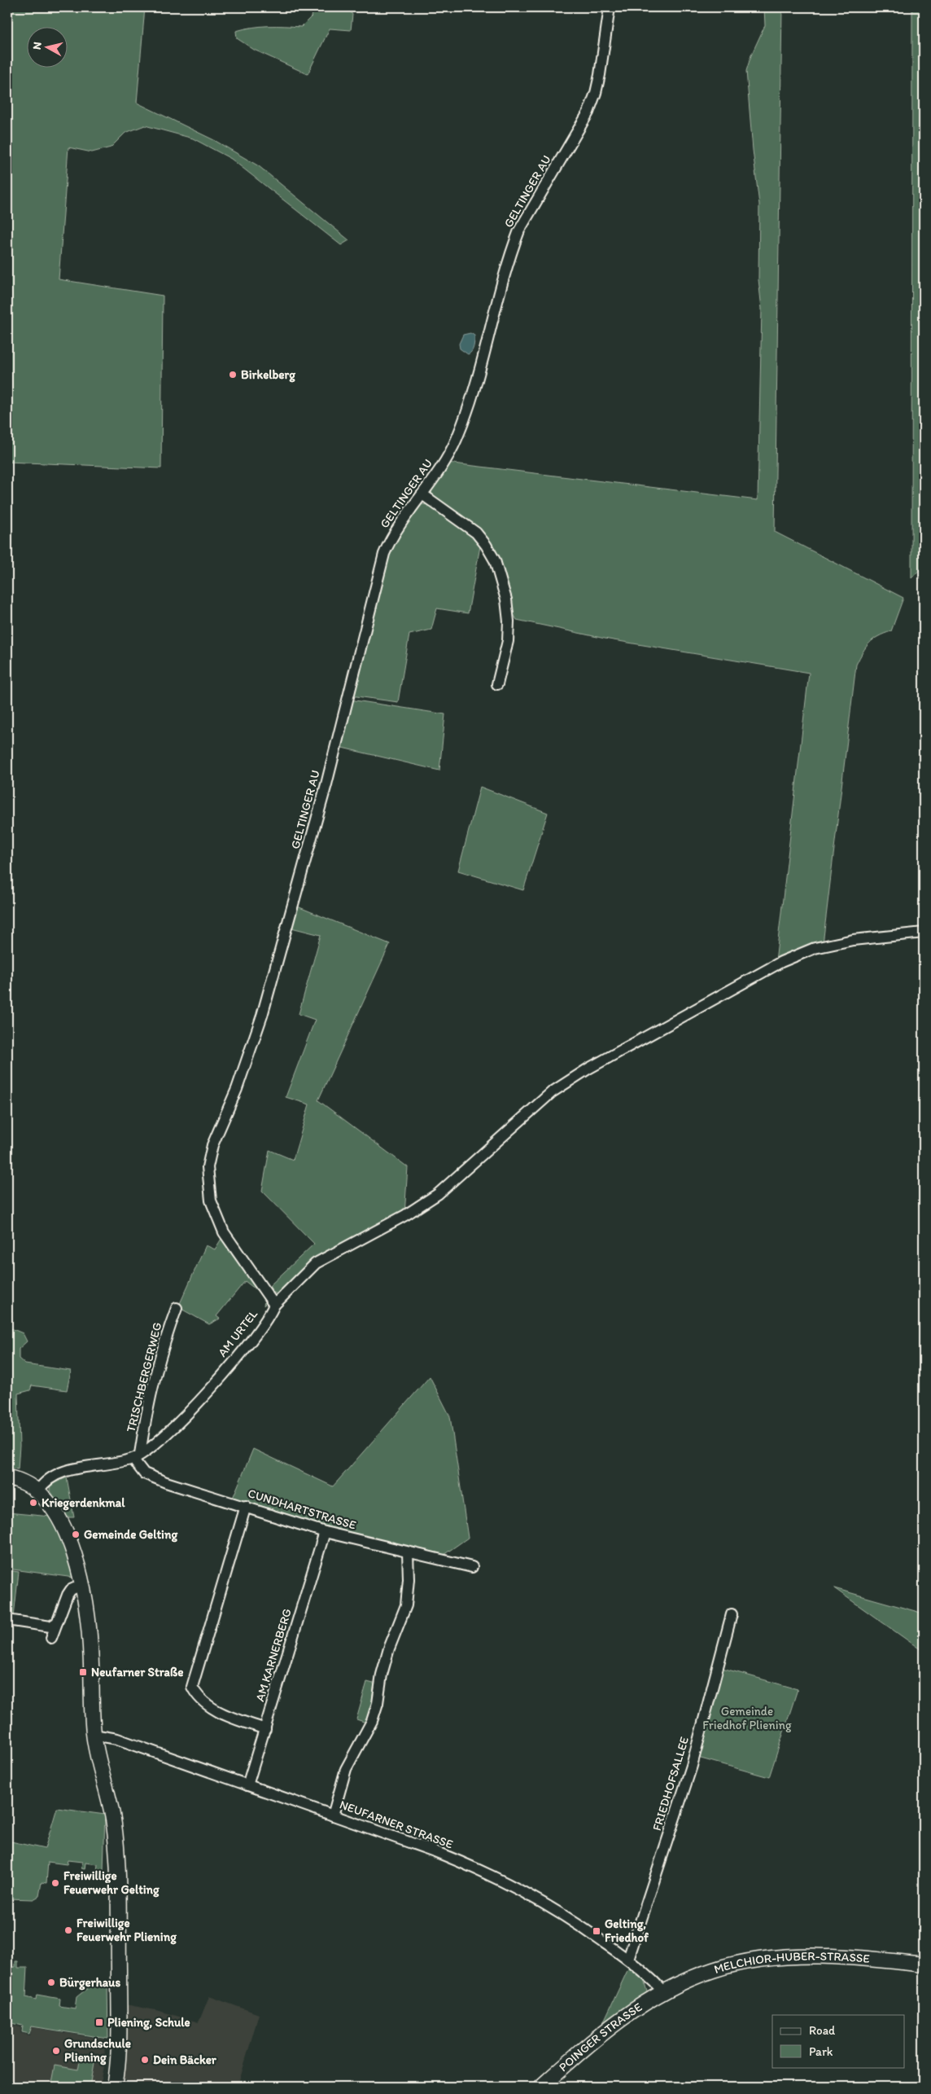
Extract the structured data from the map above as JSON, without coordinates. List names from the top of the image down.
{
  "streets": {
    "main road": ["MELCHIOR-HUBER-STRASSE", "POINGER STRASSE"],
    "street": [
      "GELTINGER AU",
      "AM URTEL",
      "TRISCHBERGERWEG",
      "CUNDHARTSTRASSE",
      "AM KARNERBERG",
      "FRIEDHOFSALLEE",
      "NEUFARNER STRASSE"
    ]
  },
  "crossings": [
    ["GELTINGER AU", "AM URTEL"],
    ["AM URTEL", "TRISCHBERGERWEG"],
    ["AM URTEL", "CUNDHARTSTRASSE"],
    ["TRISCHBERGERWEG", "CUNDHARTSTRASSE"],
    ["CUNDHARTSTRASSE", "AM KARNERBERG"],
    ["AM KARNERBERG", "NEUFARNER STRASSE"],
    ["FRIEDHOFSALLEE", "NEUFARNER STRASSE"],
    ["NEUFARNER STRASSE", "MELCHIOR-HUBER-STRASSE"],
    ["NEUFARNER STRASSE", "POINGER STRASSE"],
    ["MELCHIOR-HUBER-STRASSE", "POINGER STRASSE"]
  ],
  "parks": ["Gemeinde Friedhof Pliening"],
  "places": {
    "other": [
      "Birkelberg",
      "Kriegerdenkmal",
      "Gemeinde Gelting",
      "Freiwillige Feuerwehr Gelting",
      "Freiwillige Feuerwehr Pliening",
      "Bürgerhaus",
      "Grundschule Pliening",
      "Dein Bäcker"
    ],
    "transit": ["Neufarner Straße", "Gelting, Friedhof", "Pliening, Schule"]
  },
  "legend": ["Road", "Park"],
  "north": "left"
}
